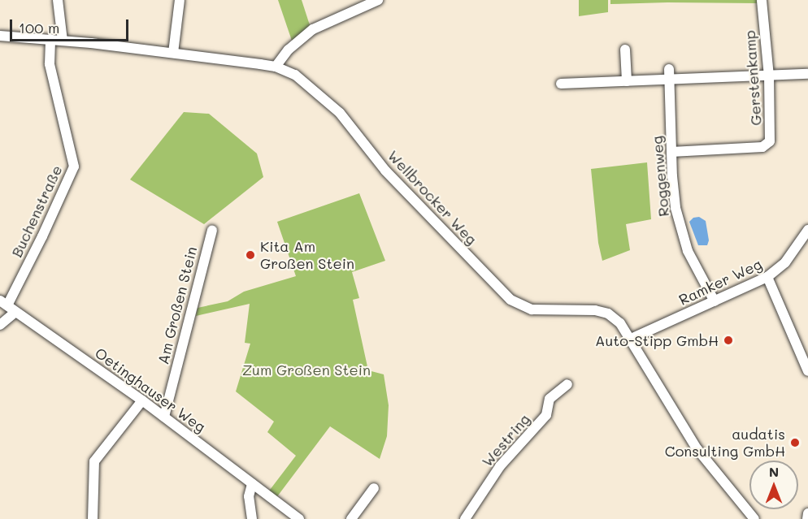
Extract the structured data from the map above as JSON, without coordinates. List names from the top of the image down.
{
  "streets": {
    "street": [
      "Gerstenkamp",
      "Roggenweg",
      "Wellbrocker Weg",
      "Buchenstraße",
      "Ramker Weg",
      "Am Großen Stein",
      "Oetinghauser Weg",
      "Westring"
    ]
  },
  "crossings": [
    ["Gerstenkamp", "Roggenweg"],
    ["Roggenweg", "Ramker Weg"],
    ["Wellbrocker Weg", "Buchenstraße"],
    ["Wellbrocker Weg", "Ramker Weg"],
    ["Buchenstraße", "Oetinghauser Weg"],
    ["Am Großen Stein", "Oetinghauser Weg"]
  ],
  "parks": ["Zum Großen Stein"],
  "places": ["Kita Am Großen Stein", "Auto-Stipp GmbH", "audatis Consulting GmbH"],
  "scale_bar": "100 m",
  "north": "top"
}
